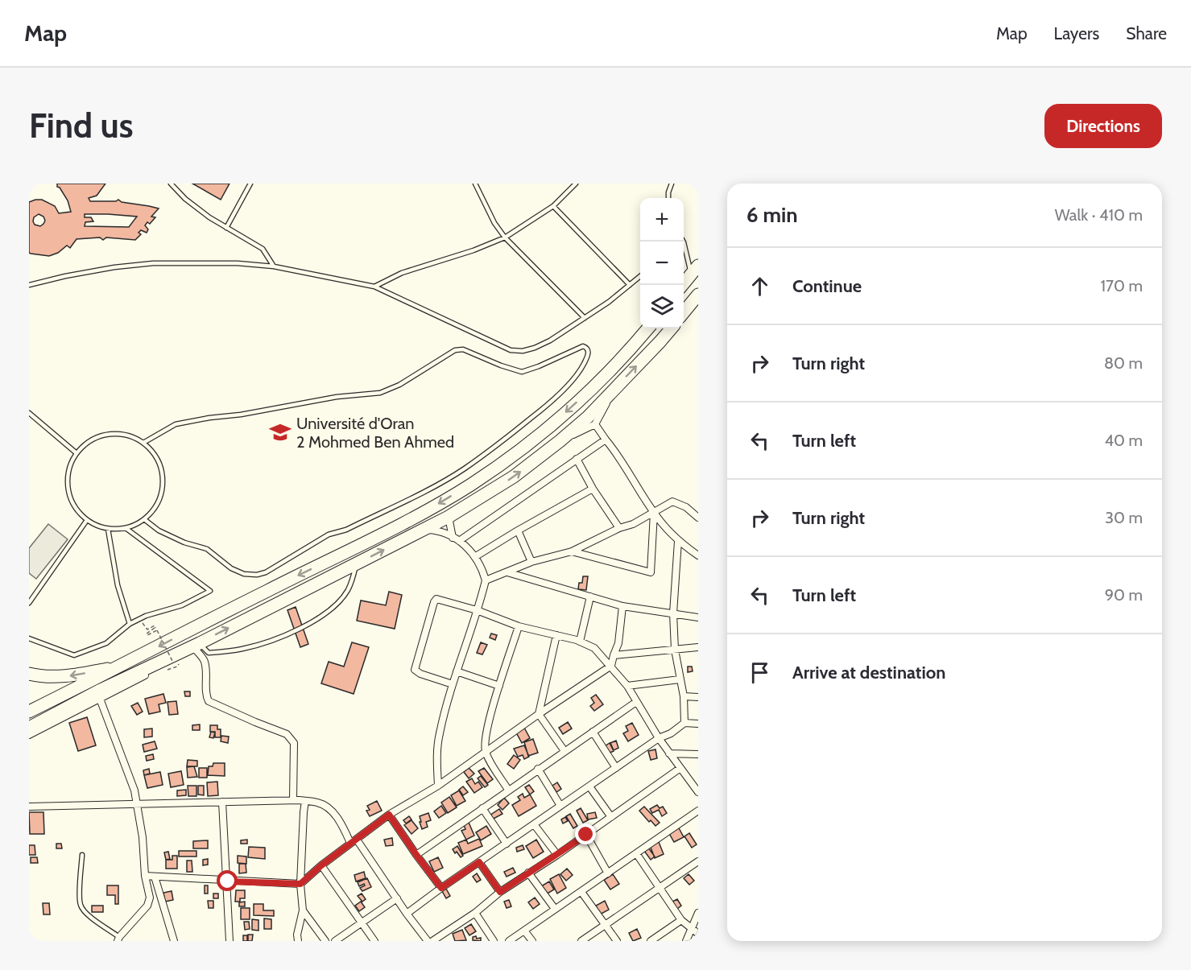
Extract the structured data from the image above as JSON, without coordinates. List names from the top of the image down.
{
  "places": {
    "school or university": ["Université d'Oran 2 Mohmed Ben Ahmed"]
  },
  "page": {
    "header": "Map",
    "nav": ["Map", "Layers", "Share"],
    "buttons": "Directions",
    "title": "Find us",
    "heading": ["6 min", "Walk · 410 m"],
    "map_buttons": ["+", "−"],
    "list": [
      ["Continue", "170 m"],
      ["Turn right", "80 m"],
      ["Turn left", "40 m"],
      ["Turn right", "30 m"],
      ["Turn left", "90 m"],
      "Arrive at destination"
    ]
  }
}
